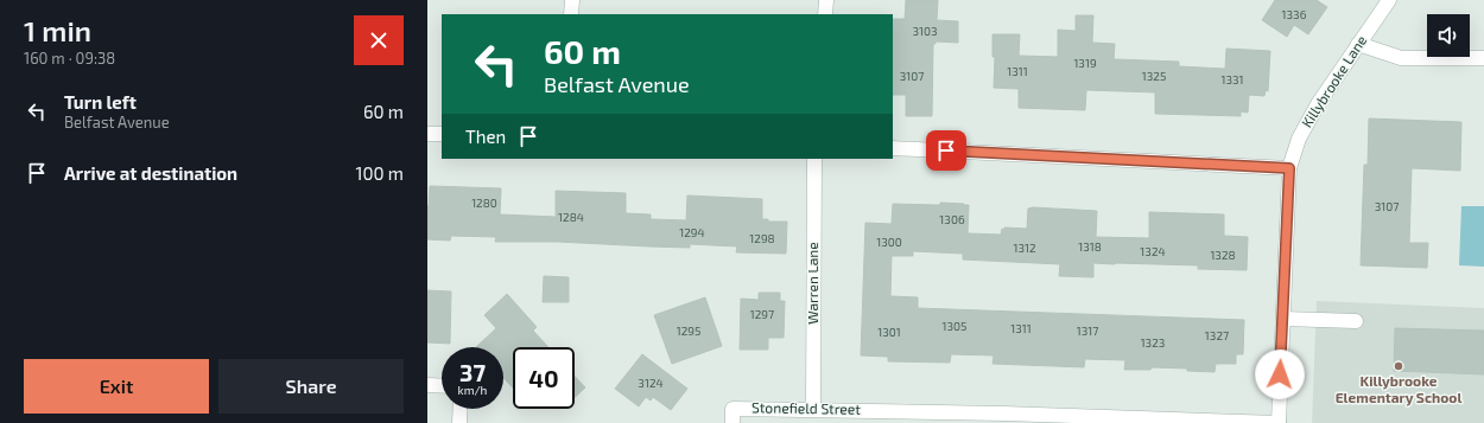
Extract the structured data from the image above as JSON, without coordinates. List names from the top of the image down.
{
  "streets": {
    "street": ["Killybrooke Lane", "Warren Lane", "Stonefield Street"]
  },
  "crossings": [
    ["Killybrooke Lane", "Stonefield Street"],
    ["Warren Lane", "Stonefield Street"]
  ],
  "places": ["Killybrooke Elementary School"],
  "house_numbers": [
    "1336",
    "3103",
    "1319",
    "1311",
    "3107",
    "1325",
    "1331",
    "1280",
    "3107",
    "1284",
    "1306",
    "1294",
    "1298",
    "1300",
    "1318",
    "1312",
    "1324",
    "1328",
    "1297",
    "1305",
    "1311",
    "1295",
    "1317",
    "1301",
    "1327",
    "1323",
    "3124"
  ],
  "page": {
    "heading": ["1 min", "160 m · 09:38"],
    "turn": ["60 m", "Belfast Avenue"],
    "list": [
      {
        "name": "Turn left",
        "note": "Belfast Avenue",
        "value": "60 m"
      },
      {
        "name": "Arrive at destination",
        "value": "100 m"
      }
    ],
    "then": "Then",
    "speed": "37 km/h",
    "limit": "40",
    "buttons": ["Exit", "Share"]
  }
}
